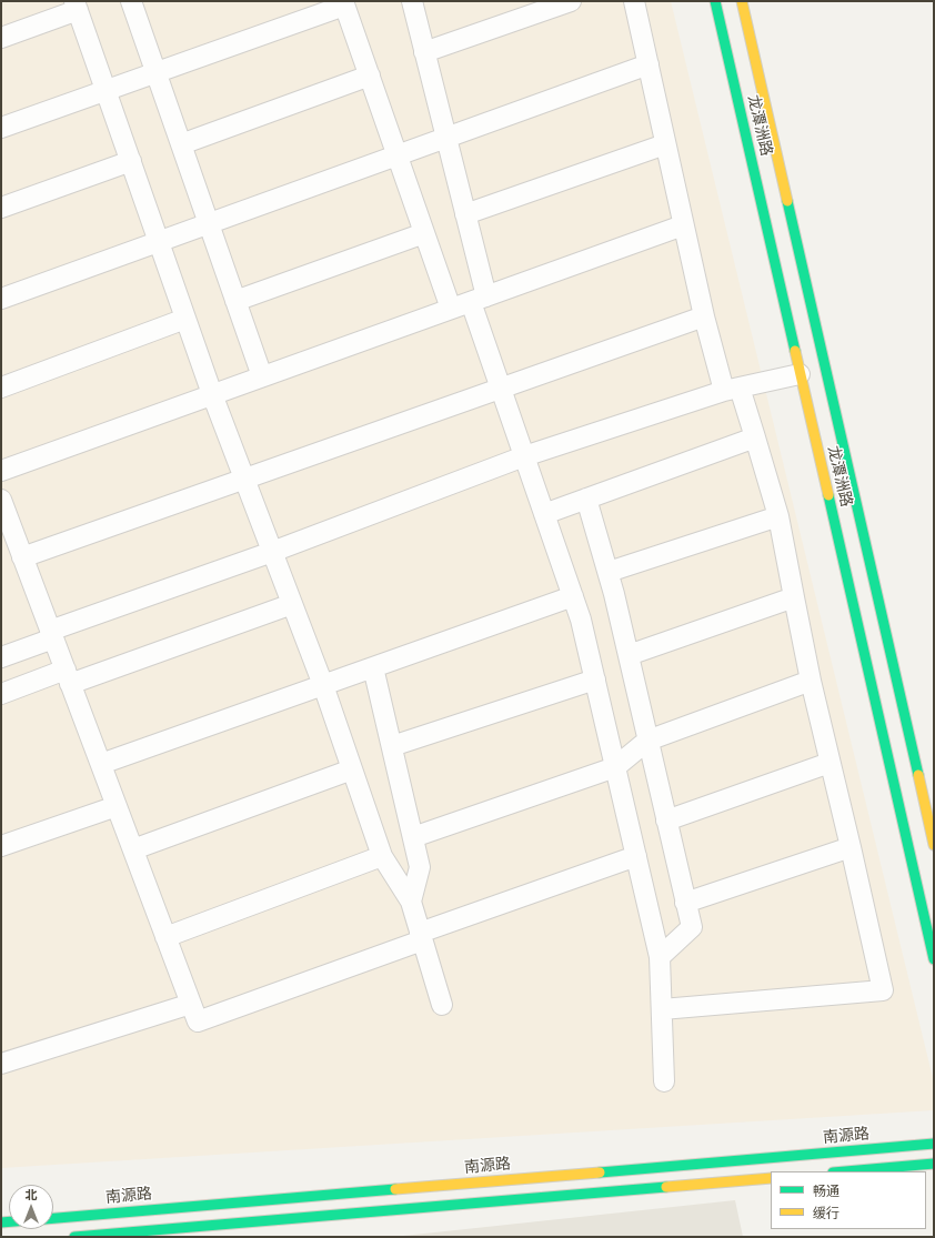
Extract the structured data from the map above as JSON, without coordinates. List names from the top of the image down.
{
  "streets": {
    "main road": ["龙潭洲路", "南源路"]
  },
  "legend": ["畅通", "缓行"],
  "north": "top"
}
